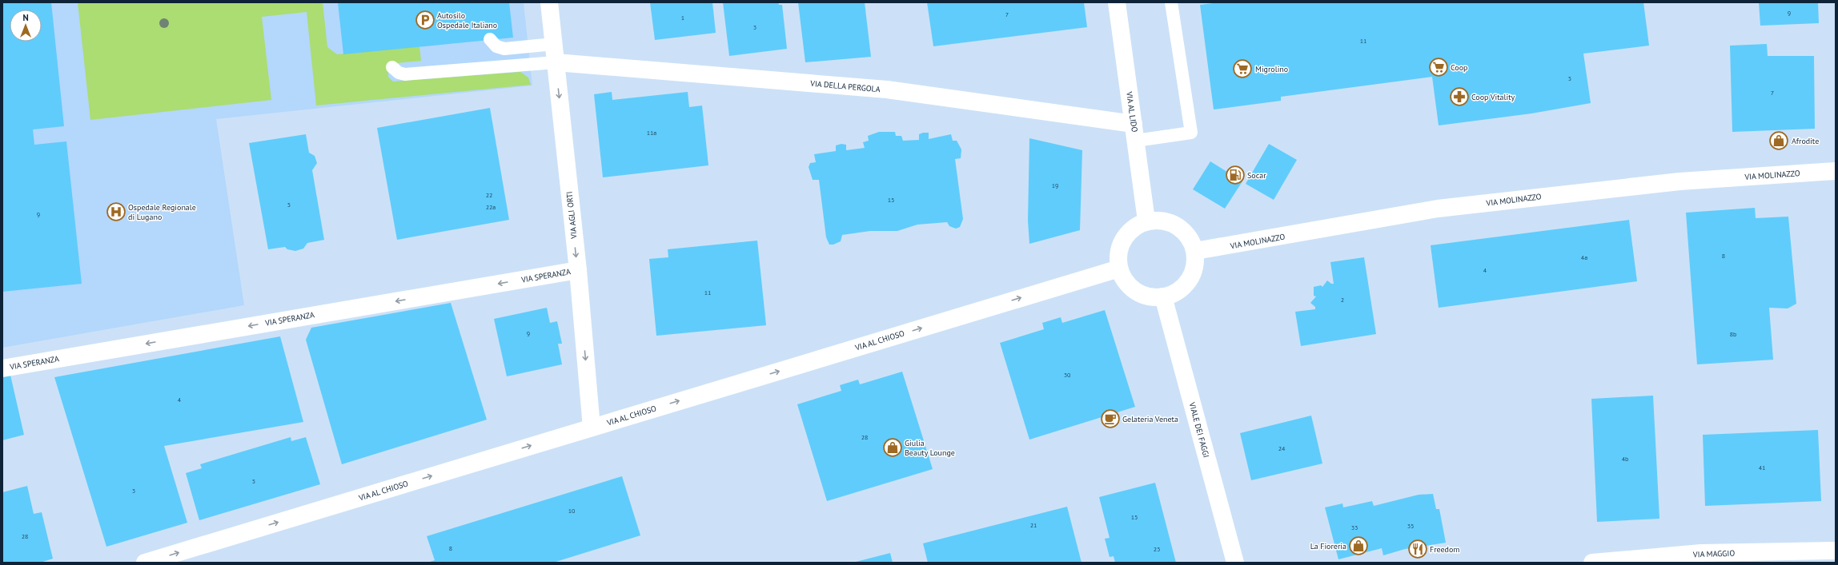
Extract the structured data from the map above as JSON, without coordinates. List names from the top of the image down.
{
  "streets": {
    "street": [
      "VIA DELLA PERGOLA",
      "VIA AL LIDO",
      "VIA MOLINAZZO",
      "VIA AGLI ORTI",
      "VIA SPERANZA",
      "VIA AL CHIOSO",
      "VIALE DEI FAGGI",
      "VIA MAGGIO"
    ]
  },
  "crossings": [
    ["VIA DELLA PERGOLA", "VIA AL LIDO"],
    ["VIA DELLA PERGOLA", "VIA AGLI ORTI"],
    ["VIA AL LIDO", "VIA MOLINAZZO"],
    ["VIA AL LIDO", "VIA AL CHIOSO"],
    ["VIA AL LIDO", "VIALE DEI FAGGI"],
    ["VIA MOLINAZZO", "VIA AL CHIOSO"],
    ["VIA MOLINAZZO", "VIALE DEI FAGGI"],
    ["VIA AGLI ORTI", "VIA SPERANZA"],
    ["VIA AGLI ORTI", "VIA AL CHIOSO"],
    ["VIA AL CHIOSO", "VIALE DEI FAGGI"]
  ],
  "one_way": ["VIA AGLI ORTI", "VIA SPERANZA", "VIA AL CHIOSO"],
  "places": {
    "parking": ["Autosilo Ospedale Italiano"],
    "supermarket": ["Coop", "Migrolino"],
    "pharmacy": ["Coop Vitality"],
    "shop": ["Afrodite", "Giulia Beauty Lounge", "La Fioreria"],
    "fuel station": ["Socar"],
    "hospital": ["Ospedale Regionale di Lugano"],
    "cafe": ["Gelateria Veneta"],
    "restaurant": ["Freedom"]
  },
  "house_numbers": [
    "9",
    "7",
    "1",
    "3",
    "11",
    "5",
    "7",
    "11a",
    "19",
    "22",
    "15",
    "5",
    "22a",
    "9",
    "8",
    "4a",
    "4",
    "11",
    "2",
    "9",
    "8b",
    "30",
    "4",
    "28",
    "24",
    "4b",
    "41",
    "5",
    "3",
    "10",
    "15",
    "21",
    "35",
    "33",
    "28",
    "8",
    "23"
  ],
  "north": "top"
}
